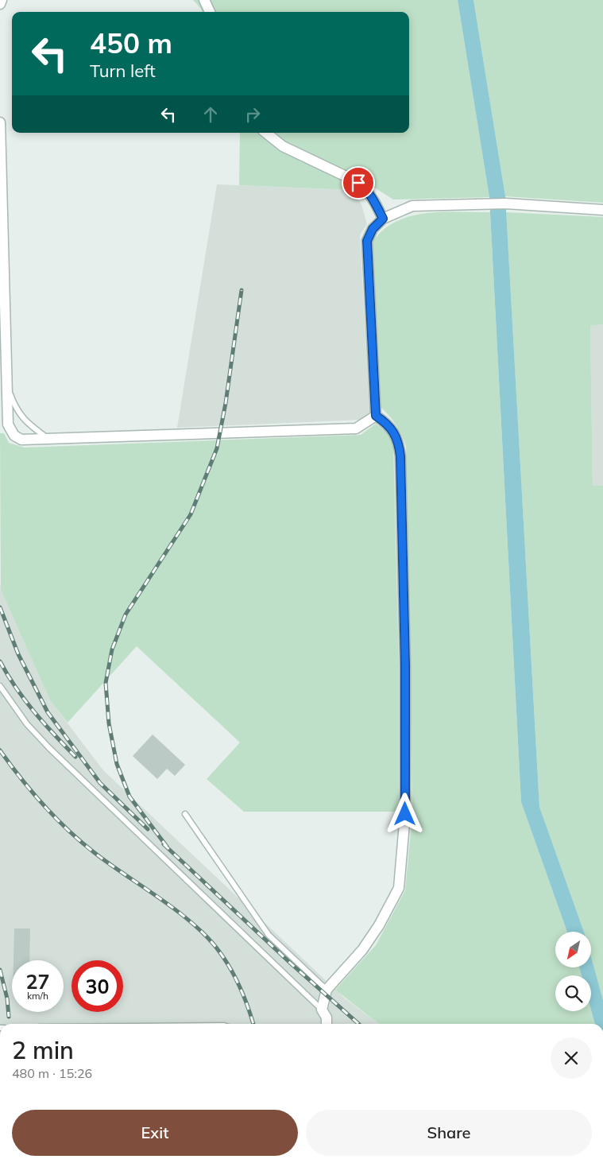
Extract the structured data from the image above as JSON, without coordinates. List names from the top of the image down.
{
  "north": "bottom left",
  "page": {
    "turn": ["450 m", "Turn left"],
    "speed": "27 km/h",
    "limit": "30",
    "heading": ["2 min", "480 m · 15:26"],
    "buttons": ["Exit", "Share"]
  }
}
